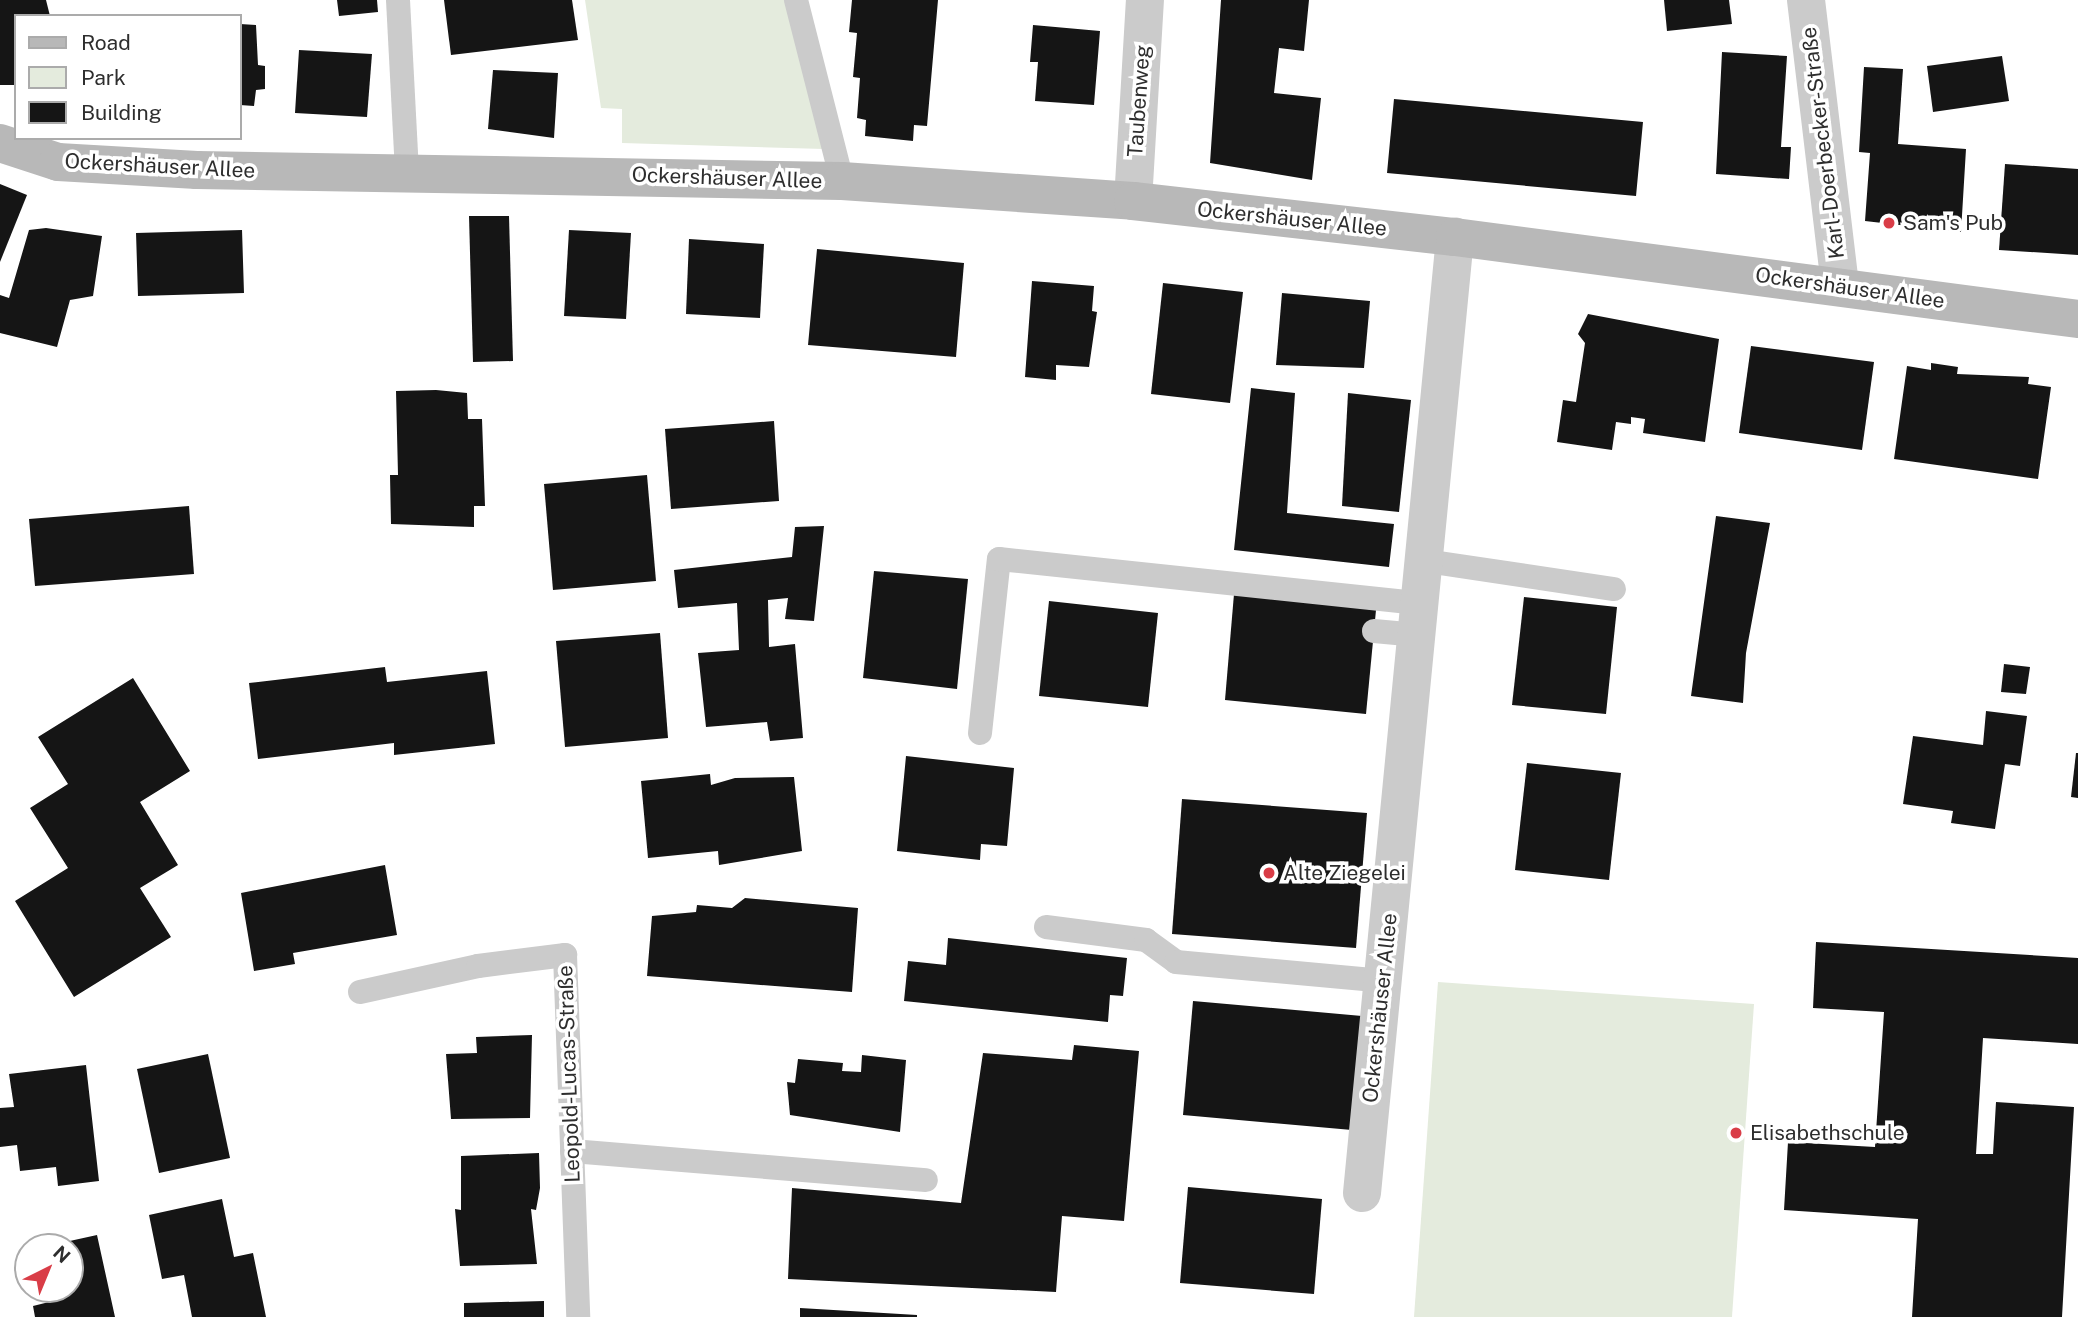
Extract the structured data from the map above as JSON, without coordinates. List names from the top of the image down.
{
  "streets": {
    "street": ["Taubenweg", "Karl-Doerbecker-Straße", "Ockershäuser Allee"],
    "lane": ["Leopold-Lucas-Straße"]
  },
  "crossings": [
    ["Taubenweg", "Ockershäuser Allee"],
    ["Karl-Doerbecker-Straße", "Ockershäuser Allee"]
  ],
  "places": ["Sam's Pub", "Alte Ziegelei", "Elisabethschule"],
  "legend": ["Road", "Park", "Building"],
  "north": "top right"
}
